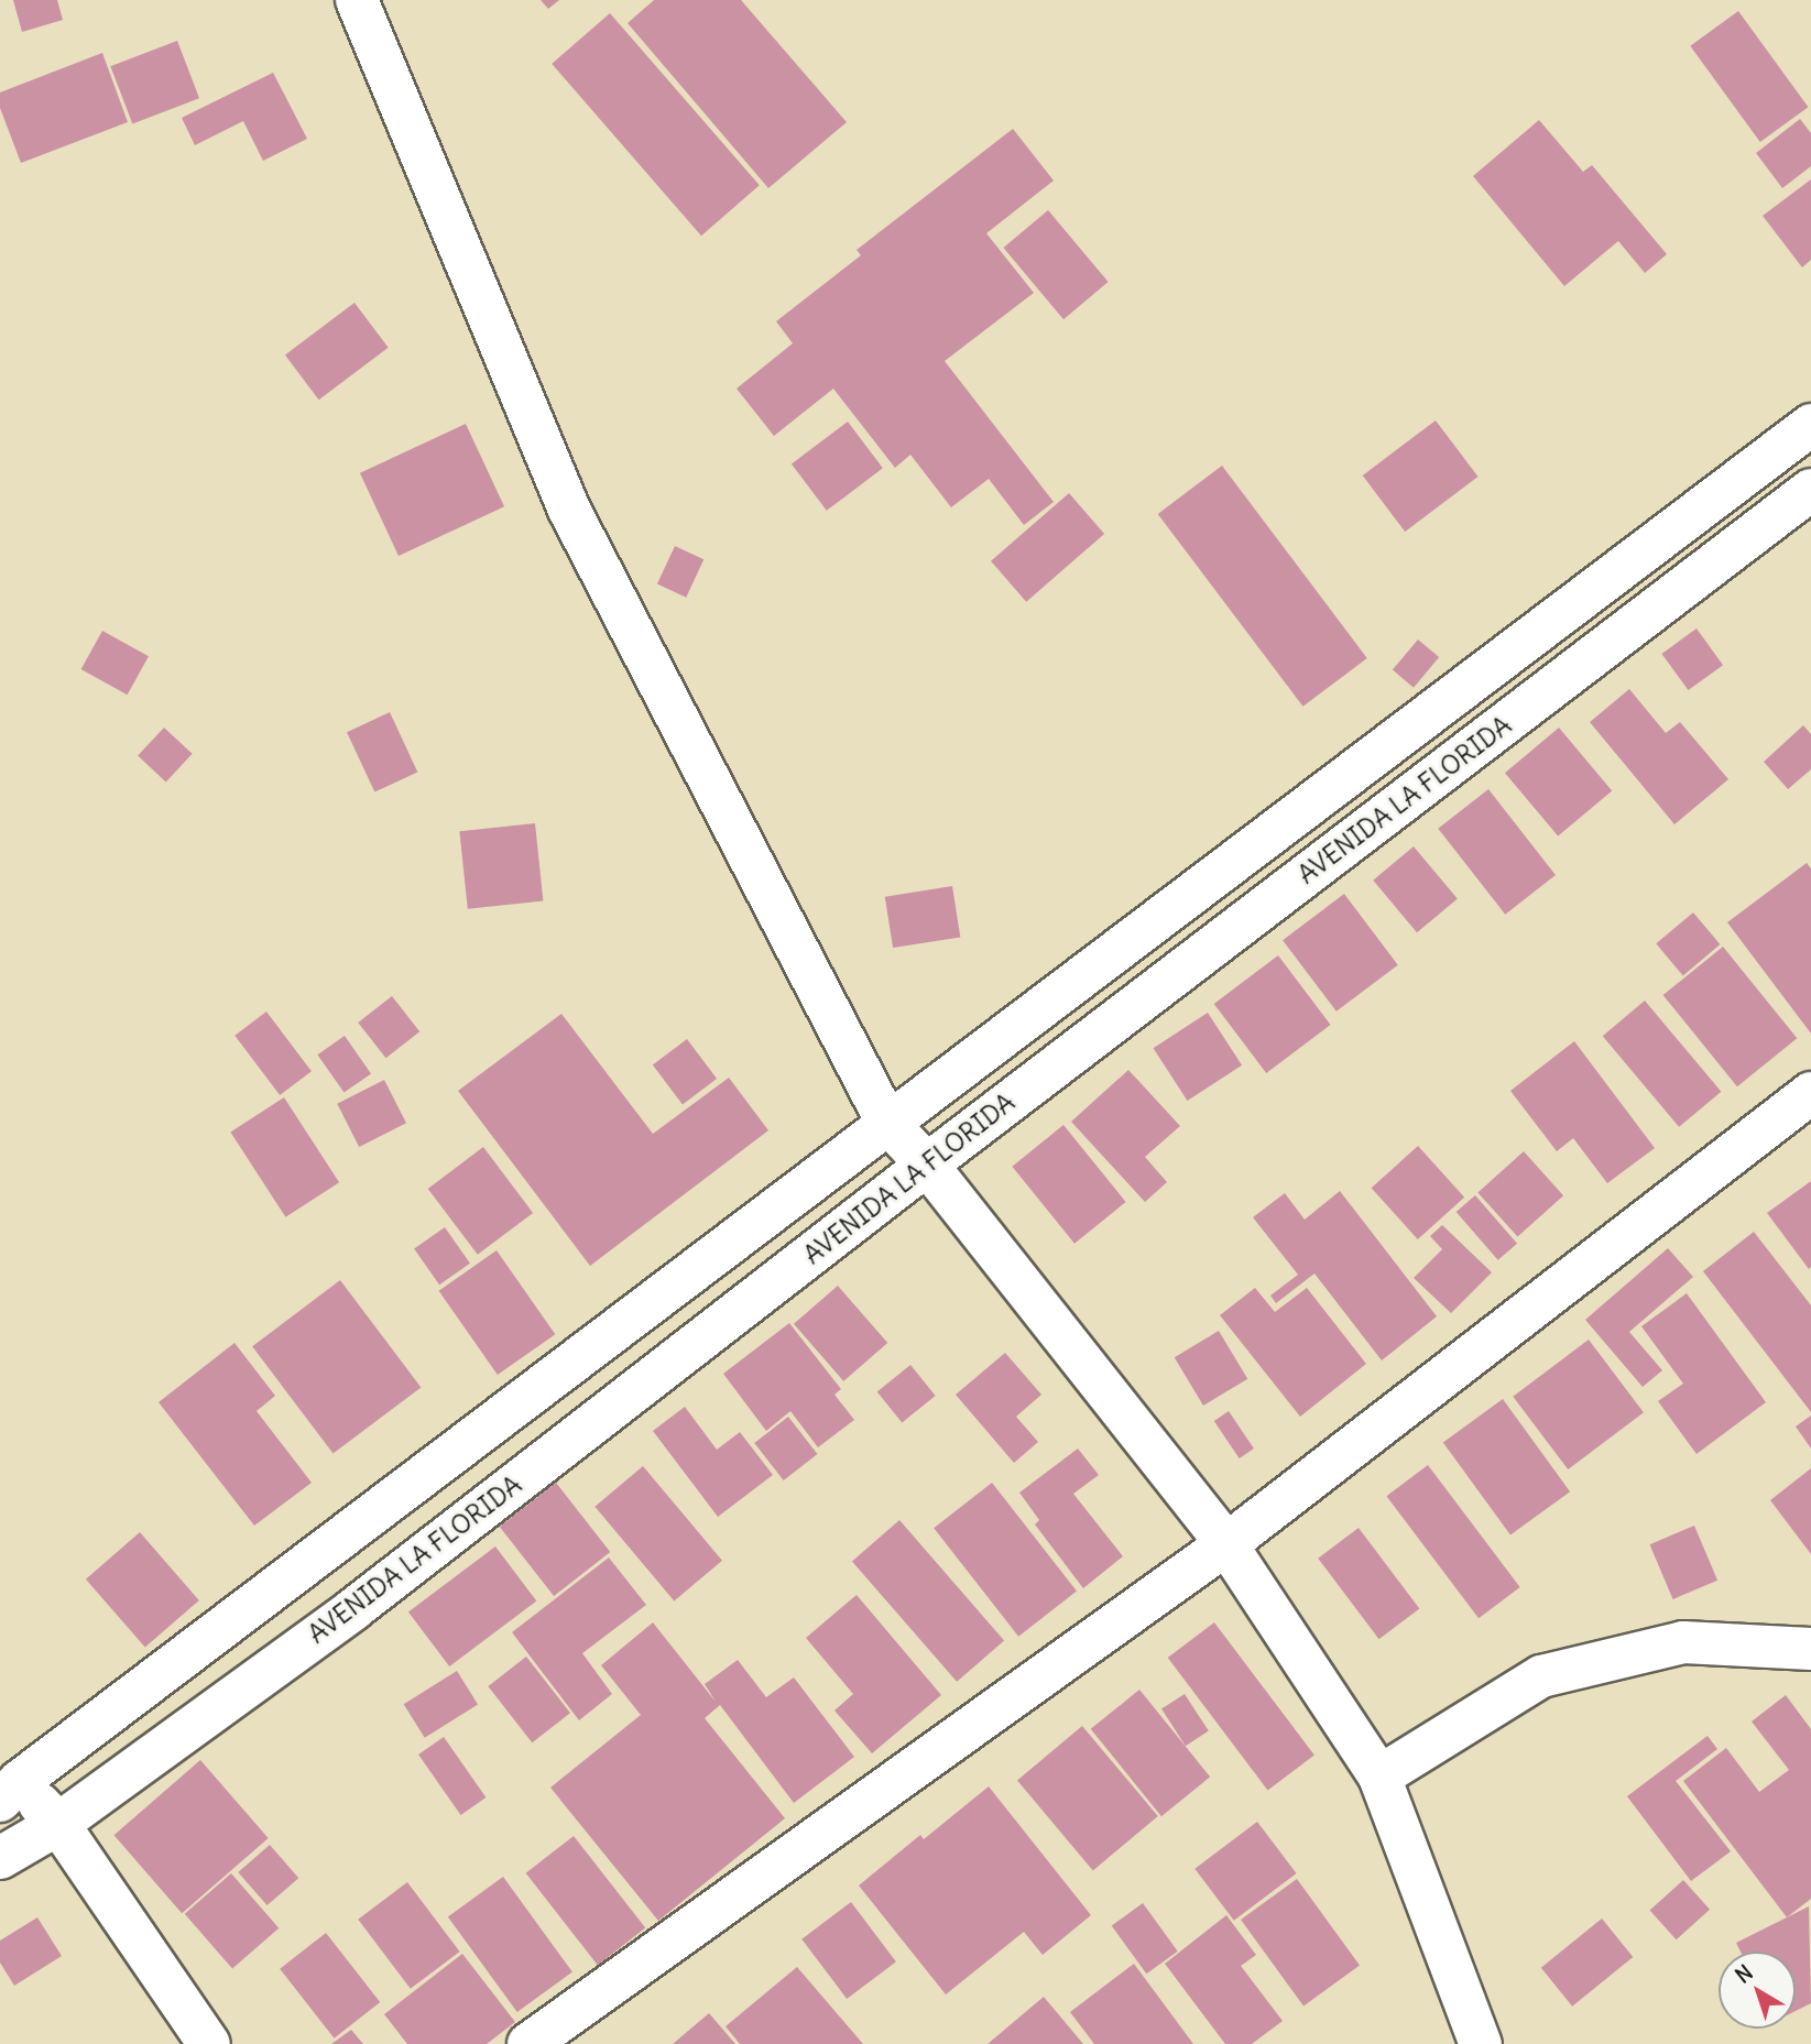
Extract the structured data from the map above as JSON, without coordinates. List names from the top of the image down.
{
  "streets": {
    "street": ["AVENIDA LA FLORIDA"]
  },
  "north": "top left"
}
